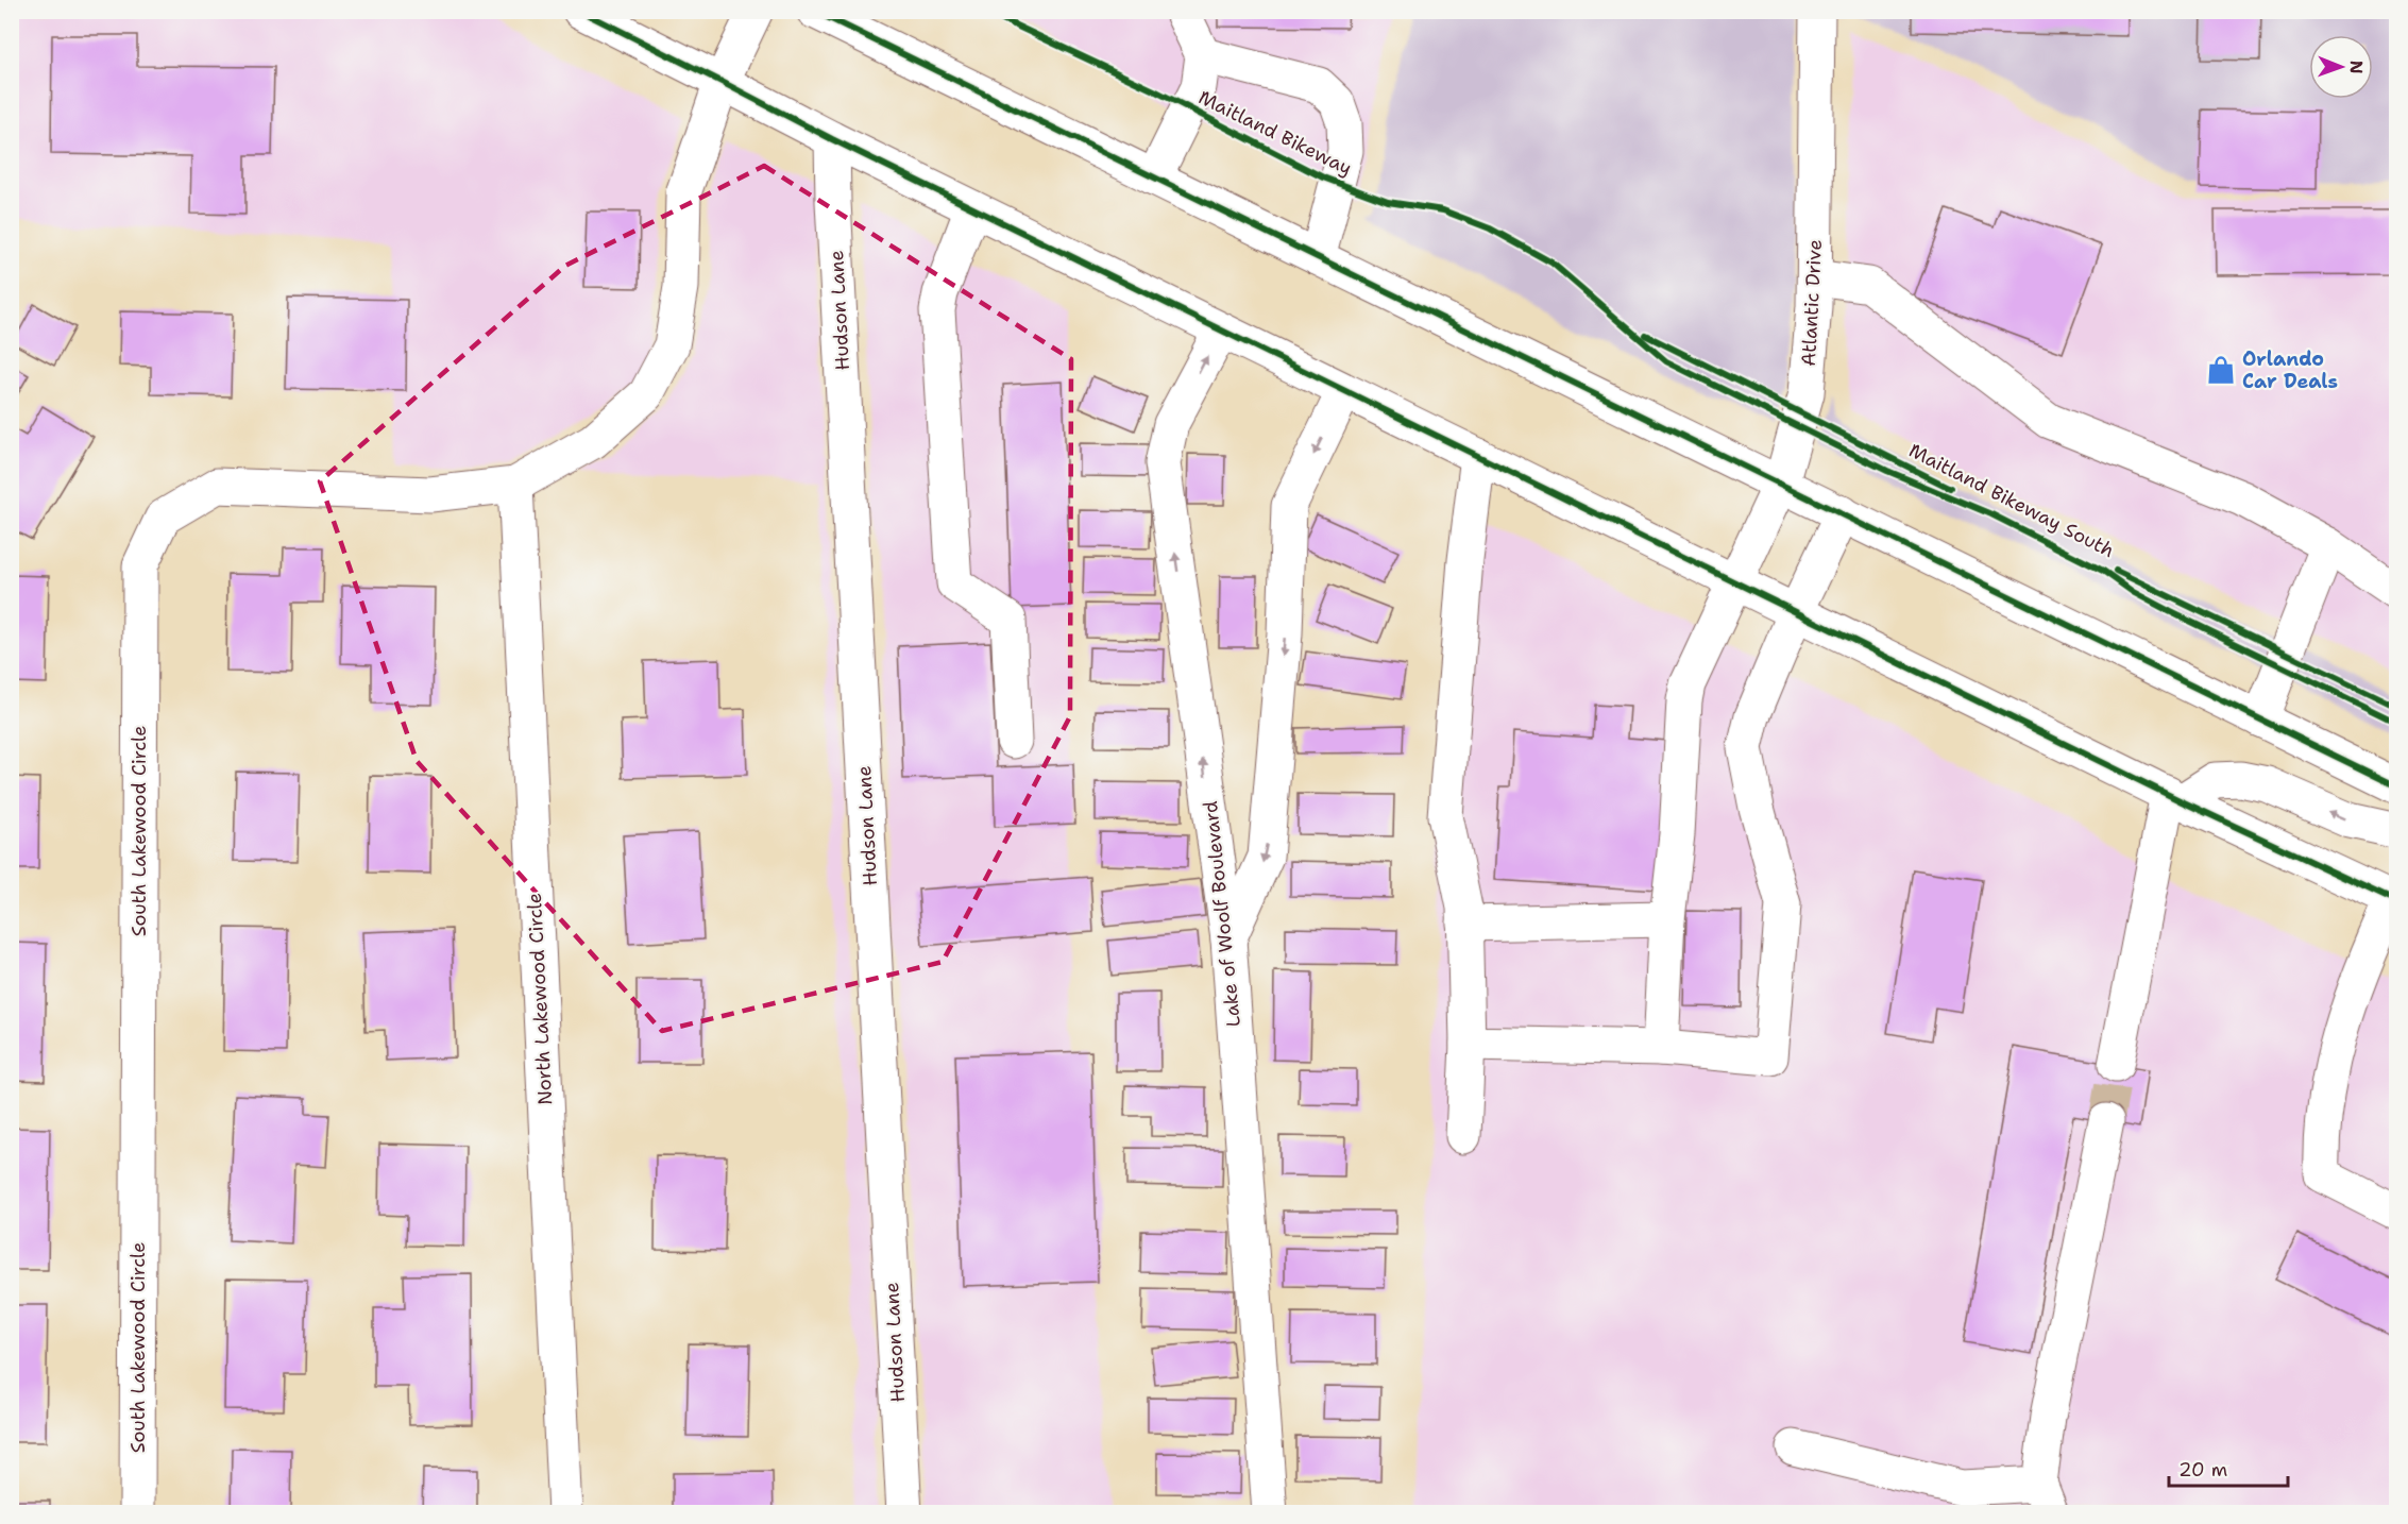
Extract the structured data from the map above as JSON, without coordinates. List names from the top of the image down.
{
  "streets": {
    "street": [
      "Atlantic Drive",
      "Hudson Lane",
      "South Lakewood Circle",
      "Lake of Woolf Boulevard",
      "North Lakewood Circle"
    ],
    "cycle path": ["Maitland Bikeway", "Maitland Bikeway South"]
  },
  "crossings": [
    ["South Lakewood Circle", "North Lakewood Circle"]
  ],
  "places": {
    "shop": ["Orlando Car Deals"]
  },
  "scale_bar": "20 m",
  "north": "right"
}
